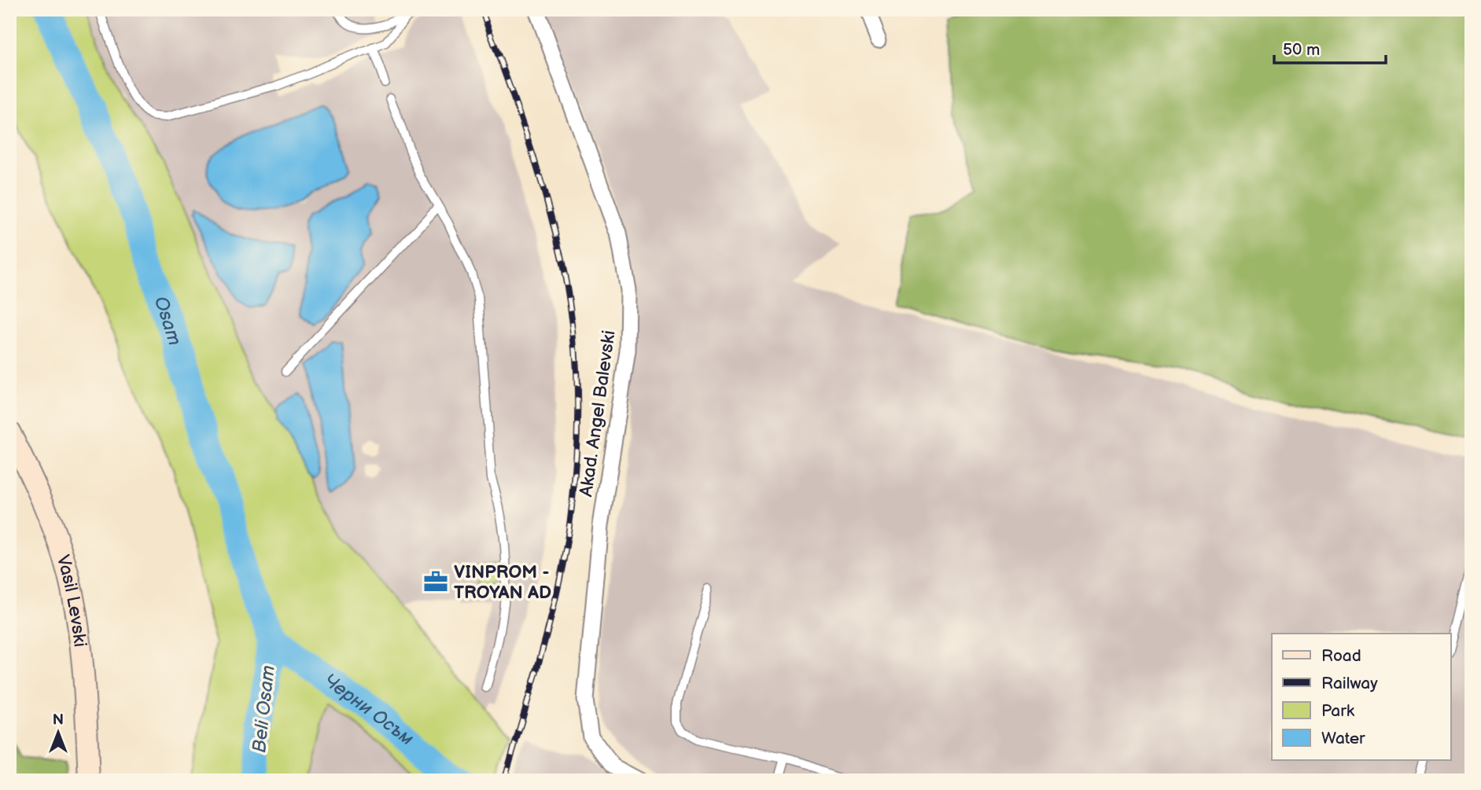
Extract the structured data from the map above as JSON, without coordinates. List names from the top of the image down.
{
  "streets": {
    "main road": ["Vasil Levski"],
    "street": ["Akad. Angel Balevski"]
  },
  "water": ["Osam", "Beli Osam", "Черни Осъм"],
  "places": {
    "office": ["VINPROM - TROYAN AD"]
  },
  "legend": [
    "Road",
    "Railway",
    "Park",
    "Water"
  ],
  "scale_bar": "50 m",
  "north": "top"
}
